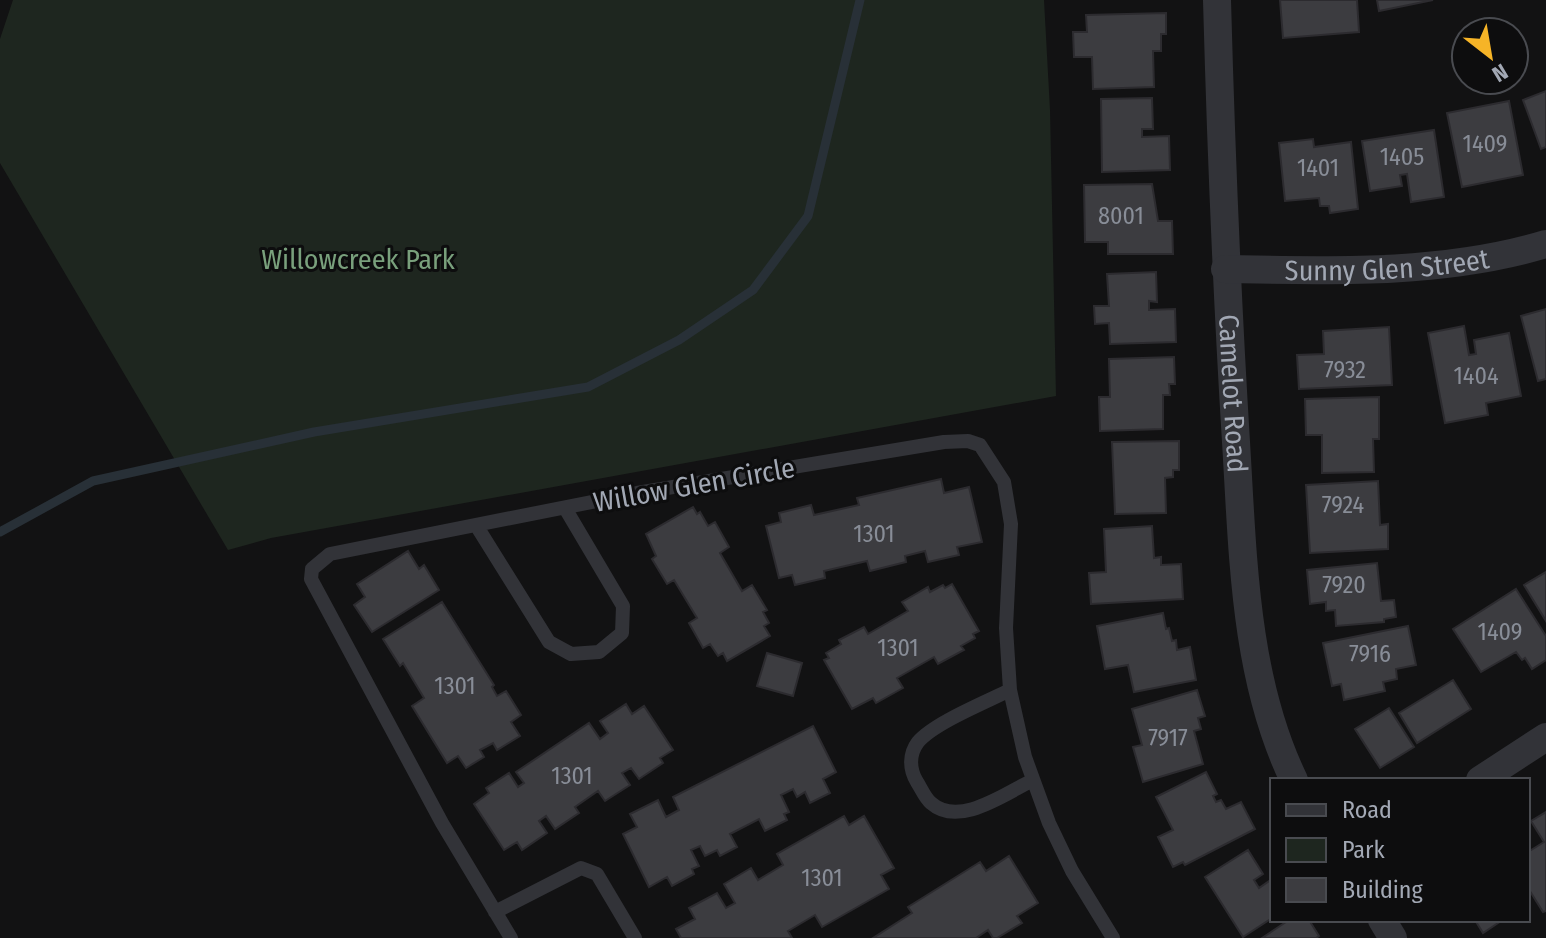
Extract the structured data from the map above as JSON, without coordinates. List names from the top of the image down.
{
  "streets": {
    "street": ["Sunny Glen Street", "Camelot Road"],
    "lane": ["Willow Glen Circle"]
  },
  "crossings": [
    ["Sunny Glen Street", "Camelot Road"]
  ],
  "parks": ["Willowcreek Park"],
  "house_numbers": [
    "1409",
    "1405",
    "1401",
    "8001",
    "7932",
    "1404",
    "7924",
    "1301",
    "7920",
    "1409",
    "1301",
    "7916",
    "1301",
    "7917",
    "1301",
    "1301"
  ],
  "legend": ["Road", "Park", "Building"],
  "north": "bottom right"
}
